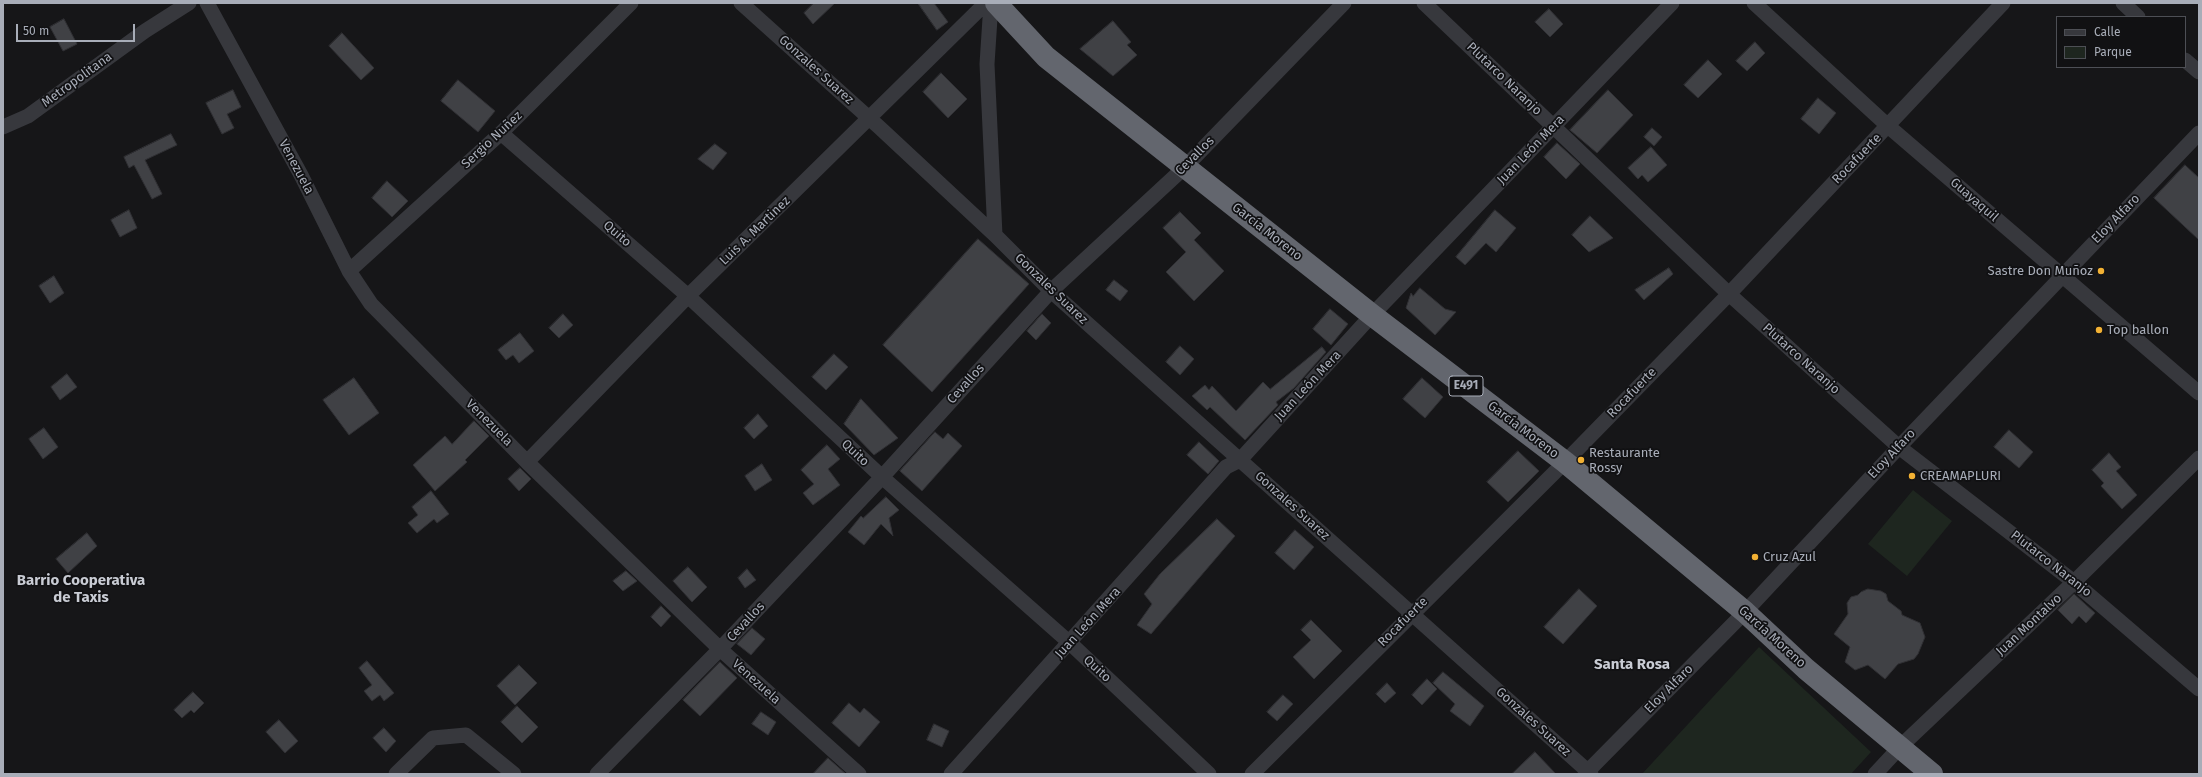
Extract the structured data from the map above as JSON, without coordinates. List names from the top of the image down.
{
  "streets": {
    "highway": ["García Moreno", "E491"],
    "street": [
      "Gonzales Suarez",
      "Plutarco Naranjo",
      "Metropolitana",
      "Sergio Nuñez",
      "Juan León Mera",
      "Cevallos",
      "Rocafuerte",
      "Venezuela",
      "Guayaquil",
      "Eloy Alfaro",
      "Luis A. Martinez",
      "Quito",
      "Juan Montalvo"
    ]
  },
  "crossings": [
    ["Gonzales Suarez", "Juan León Mera"],
    ["Gonzales Suarez", "Cevallos"],
    ["Gonzales Suarez", "Rocafuerte"],
    ["Gonzales Suarez", "Eloy Alfaro"],
    ["Gonzales Suarez", "Luis A. Martinez"],
    ["Plutarco Naranjo", "Juan León Mera"],
    ["Plutarco Naranjo", "Rocafuerte"],
    ["Plutarco Naranjo", "Eloy Alfaro"],
    ["Plutarco Naranjo", "Juan Montalvo"],
    ["Sergio Nuñez", "Venezuela"],
    ["Sergio Nuñez", "Quito"],
    ["Juan León Mera", "García Moreno"],
    ["Juan León Mera", "Quito"],
    ["Cevallos", "Venezuela"],
    ["Cevallos", "García Moreno"],
    ["Cevallos", "Quito"],
    ["Rocafuerte", "Guayaquil"],
    ["Rocafuerte", "García Moreno"],
    ["Venezuela", "Luis A. Martinez"],
    ["Guayaquil", "Eloy Alfaro"],
    ["Eloy Alfaro", "García Moreno"],
    ["Luis A. Martinez", "Quito"],
    ["García Moreno", "Juan Montalvo"]
  ],
  "districts": ["Barrio Cooperativa de Taxis", "Santa Rosa"],
  "places": [
    "Sastre Don Muñoz",
    "Top ballon",
    "Restaurante Rossy",
    "CREAMAPLURI",
    "Cruz Azul"
  ],
  "legend": ["Calle", "Parque"],
  "scale_bar": "50 m"
}
